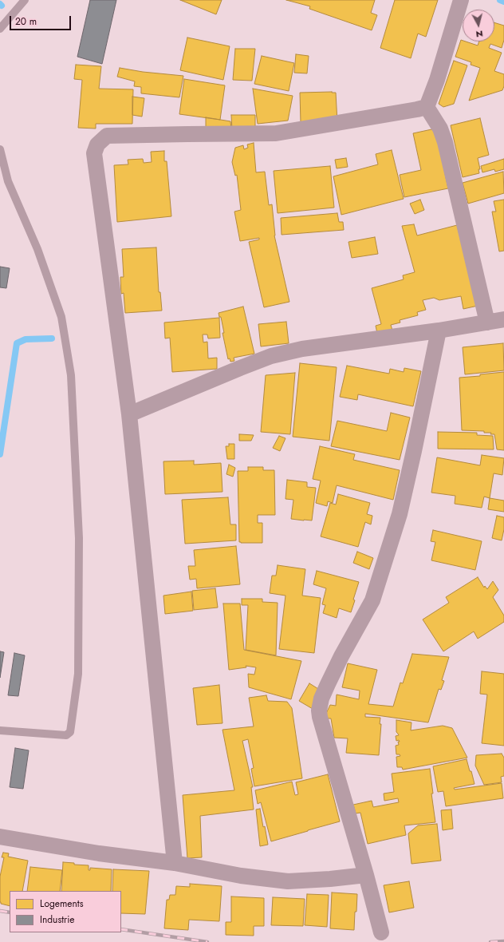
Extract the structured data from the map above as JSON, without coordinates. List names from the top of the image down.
{
  "legend": ["Logements", "Industrie"],
  "scale_bar": "20 m",
  "north": "bottom"
}
